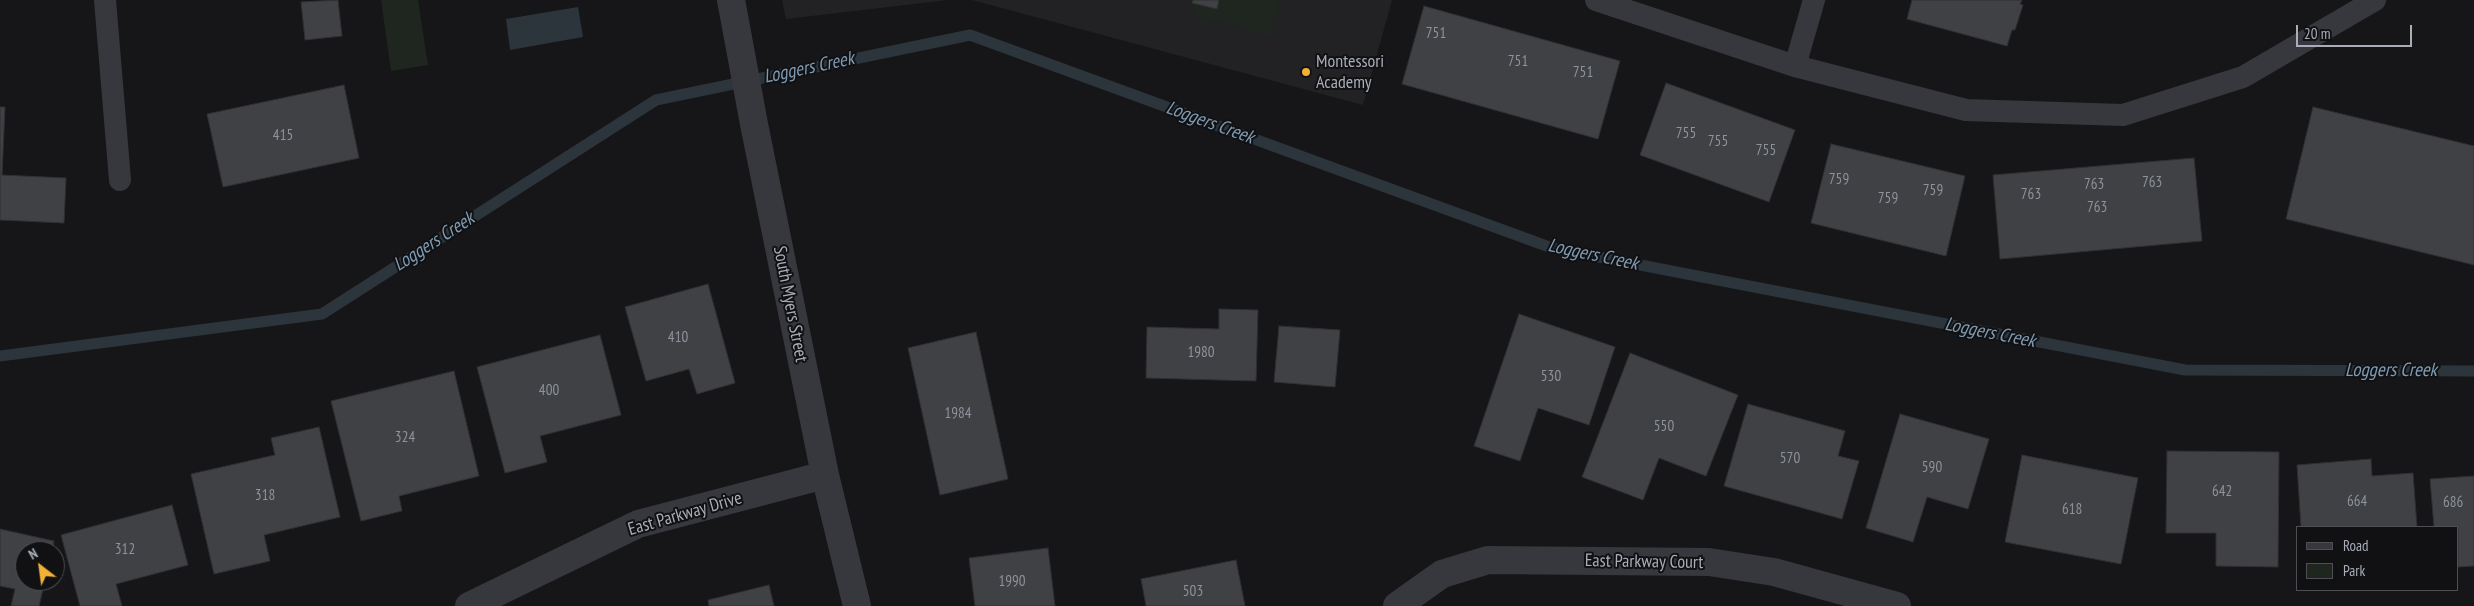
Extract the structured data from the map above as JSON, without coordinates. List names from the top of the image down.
{
  "streets": {
    "street": ["South Myers Street", "East Parkway Drive", "East Parkway Court"]
  },
  "crossings": [
    ["South Myers Street", "East Parkway Drive"]
  ],
  "water": ["Loggers Creek"],
  "places": ["Montessori Academy"],
  "house_numbers": [
    "751",
    "751",
    "751",
    "755",
    "415",
    "755",
    "755",
    "759",
    "763",
    "763",
    "759",
    "763",
    "759",
    "763",
    "410",
    "1980",
    "530",
    "400",
    "1984",
    "550",
    "324",
    "570",
    "590",
    "642",
    "318",
    "664",
    "686",
    "618",
    "312",
    "1990",
    "503"
  ],
  "legend": ["Road", "Park"],
  "scale_bar": "20 m",
  "north": "top left"
}
